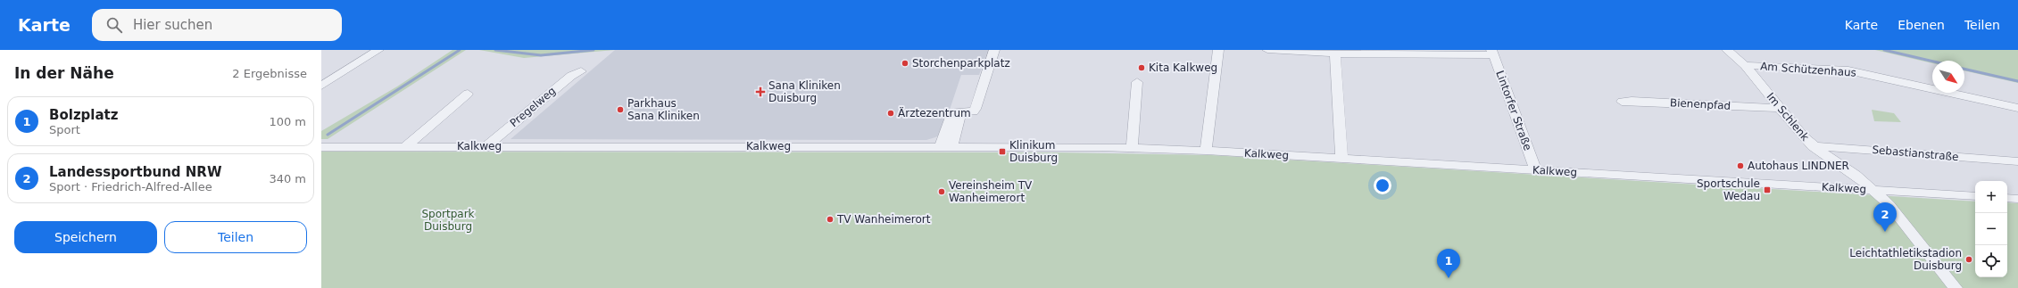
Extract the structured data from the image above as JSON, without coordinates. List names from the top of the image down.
{
  "streets": {
    "street": [
      "Am Schützenhaus",
      "Bienenpfad",
      "Pregelweg",
      "Lintorfer Straße",
      "Im Schlenk",
      "Kalkweg",
      "Sebastianstraße"
    ]
  },
  "crossings": [
    ["Am Schützenhaus", "Im Schlenk"],
    ["Bienenpfad", "Im Schlenk"],
    ["Pregelweg", "Kalkweg"],
    ["Lintorfer Straße", "Kalkweg"],
    ["Im Schlenk", "Kalkweg"],
    ["Im Schlenk", "Sebastianstraße"]
  ],
  "parks": ["Sportpark Duisburg"],
  "places": {
    "other": [
      "Storchenparkplatz",
      "Kita Kalkweg",
      "Parkhaus Sana Kliniken",
      "Ärztezentrum",
      "Autohaus LINDNER",
      "Vereinsheim TV Wanheimerort",
      "TV Wanheimerort",
      "Leichtathletikstadion Duisburg"
    ],
    "health": ["Sana Kliniken Duisburg"],
    "transit": ["Klinikum Duisburg", "Sportschule Wedau"]
  },
  "north": "bottom right",
  "page": {
    "header": "Karte",
    "search": "Hier suchen",
    "nav": ["Karte", "Ebenen", "Teilen"],
    "heading": ["In der Nähe", "2 Ergebnisse"],
    "list": [
      {
        "mark": "1",
        "name": "Bolzplatz",
        "note": "Sport",
        "value": "100 m"
      },
      {
        "mark": "2",
        "name": "Landessportbund NRW",
        "note": "Sport · Friedrich-Alfred-Allee",
        "value": "340 m"
      }
    ],
    "map_buttons": ["+", "−"],
    "pins": ["2", "1"],
    "buttons": ["Speichern", "Teilen"]
  }
}
